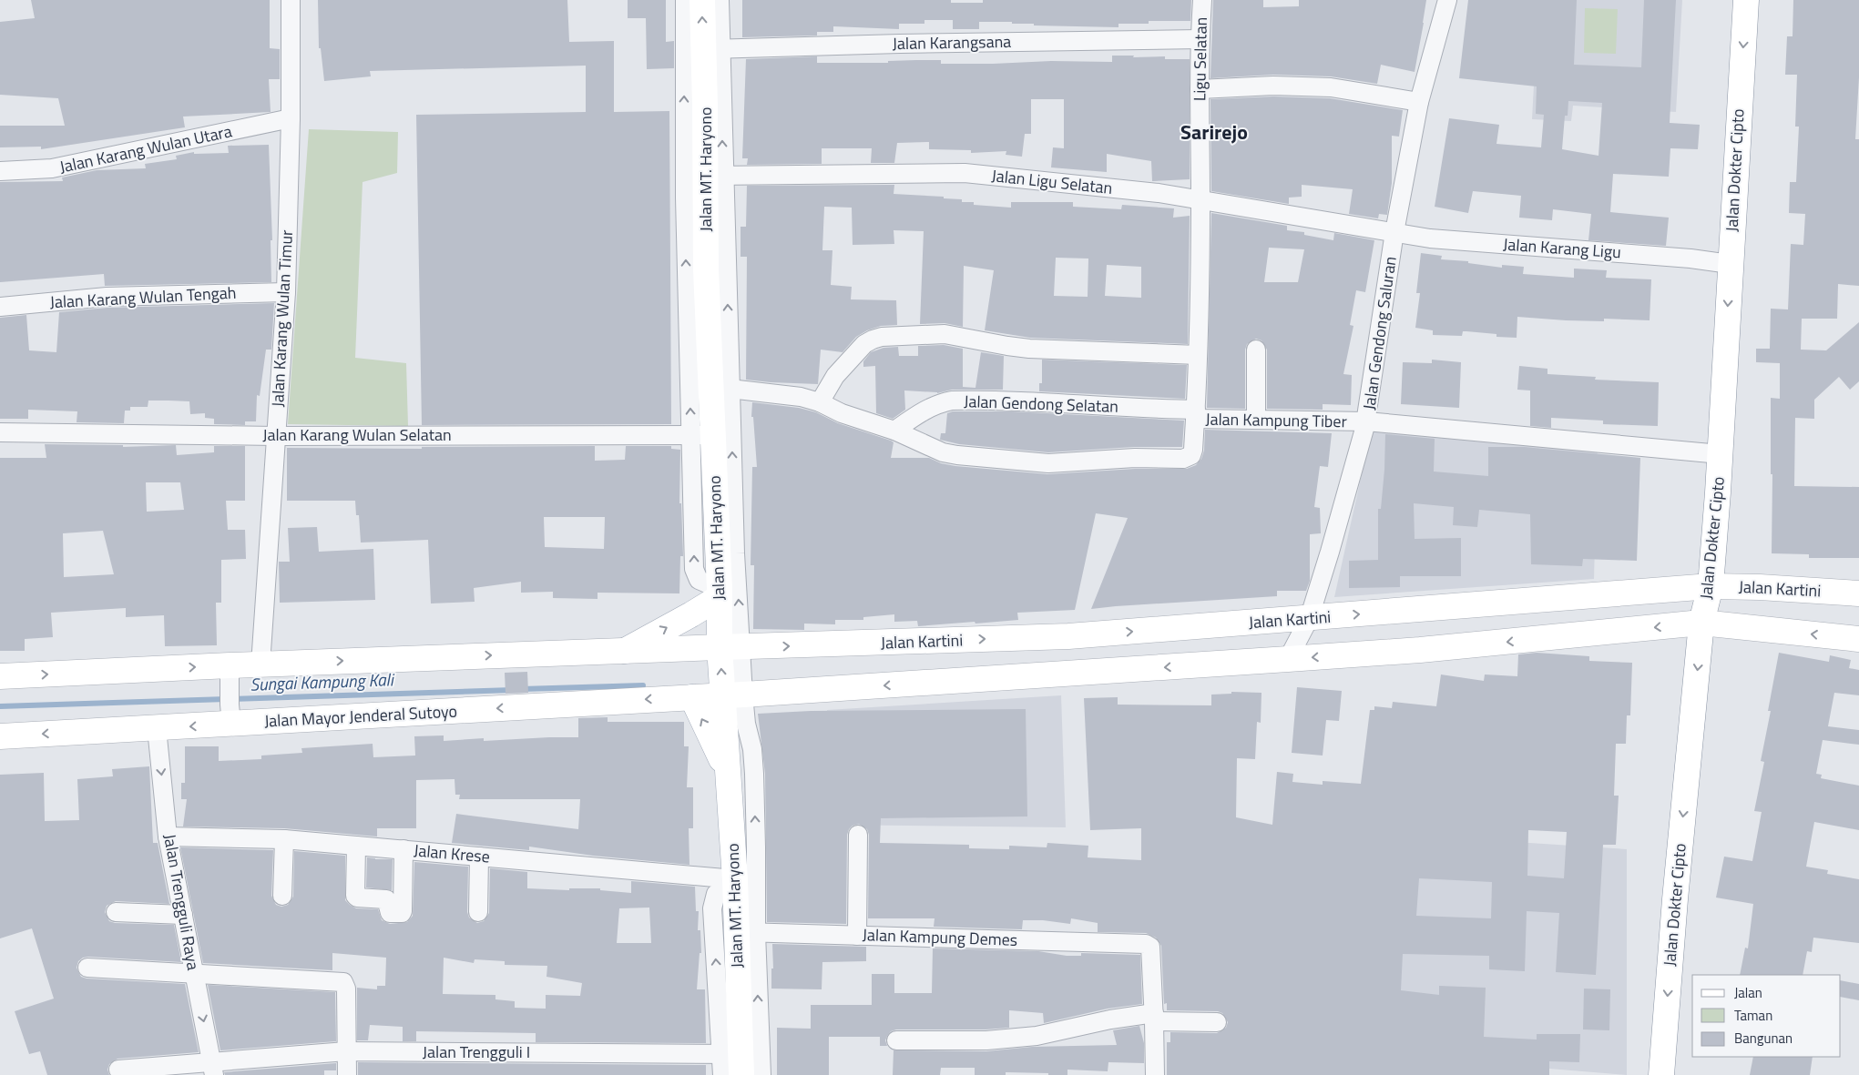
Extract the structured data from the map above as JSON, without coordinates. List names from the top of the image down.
{
  "streets": {
    "main road": [
      "Jalan MT. Haryono",
      "Jalan Dokter Cipto",
      "Jalan Kartini",
      "Jalan Mayor Jenderal Sutoyo"
    ],
    "street": [
      "Jalan Karangsana",
      "Ligu Selatan",
      "Jalan Karang Wulan Utara",
      "Jalan Ligu Selatan",
      "Jalan Karang Ligu",
      "Jalan Karang Wulan Tengah",
      "Jalan Karang Wulan Timur",
      "Jalan Gendong Saluran",
      "Jalan Gendong Selatan",
      "Jalan Kampung Tiber",
      "Jalan Karang Wulan Selatan",
      "Jalan Krese",
      "Jalan Trengguli Raya",
      "Jalan Kampung Demes",
      "Jalan Trengguli I"
    ]
  },
  "crossings": [
    ["Jalan Karangsana", "Ligu Selatan"],
    ["Jalan Karangsana", "Jalan MT. Haryono"],
    ["Ligu Selatan", "Jalan Ligu Selatan"],
    ["Jalan Karang Wulan Utara", "Jalan Karang Wulan Timur"],
    ["Jalan MT. Haryono", "Jalan Ligu Selatan"],
    ["Jalan MT. Haryono", "Jalan Kampung Tiber"],
    ["Jalan MT. Haryono", "Jalan Karang Wulan Selatan"],
    ["Jalan MT. Haryono", "Jalan Kartini"],
    ["Jalan MT. Haryono", "Jalan Mayor Jenderal Sutoyo"],
    ["Jalan MT. Haryono", "Jalan Krese"],
    ["Jalan MT. Haryono", "Jalan Kampung Demes"],
    ["Jalan MT. Haryono", "Jalan Trengguli I"],
    ["Jalan Dokter Cipto", "Jalan Karang Ligu"],
    ["Jalan Dokter Cipto", "Jalan Kampung Tiber"],
    ["Jalan Dokter Cipto", "Jalan Kartini"],
    ["Jalan Ligu Selatan", "Jalan Karang Ligu"],
    ["Jalan Ligu Selatan", "Jalan Gendong Saluran"],
    ["Jalan Karang Ligu", "Jalan Gendong Saluran"],
    ["Jalan Karang Wulan Tengah", "Jalan Karang Wulan Timur"],
    ["Jalan Karang Wulan Timur", "Jalan Karang Wulan Selatan"],
    ["Jalan Karang Wulan Timur", "Jalan Kartini"],
    ["Jalan Gendong Saluran", "Jalan Kampung Tiber"],
    ["Jalan Gendong Saluran", "Jalan Kartini"],
    ["Jalan Gendong Selatan", "Jalan Kampung Tiber"],
    ["Jalan Mayor Jenderal Sutoyo", "Jalan Trengguli Raya"],
    ["Jalan Krese", "Jalan Trengguli Raya"],
    ["Jalan Trengguli Raya", "Jalan Trengguli I"]
  ],
  "one_way": [
    "Jalan MT. Haryono",
    "Jalan Dokter Cipto",
    "Jalan Mayor Jenderal Sutoyo",
    "Jalan Trengguli Raya"
  ],
  "districts": ["Sarirejo"],
  "water": ["Sungai Kampung Kali"],
  "legend": ["Jalan", "Taman", "Bangunan"]
}
